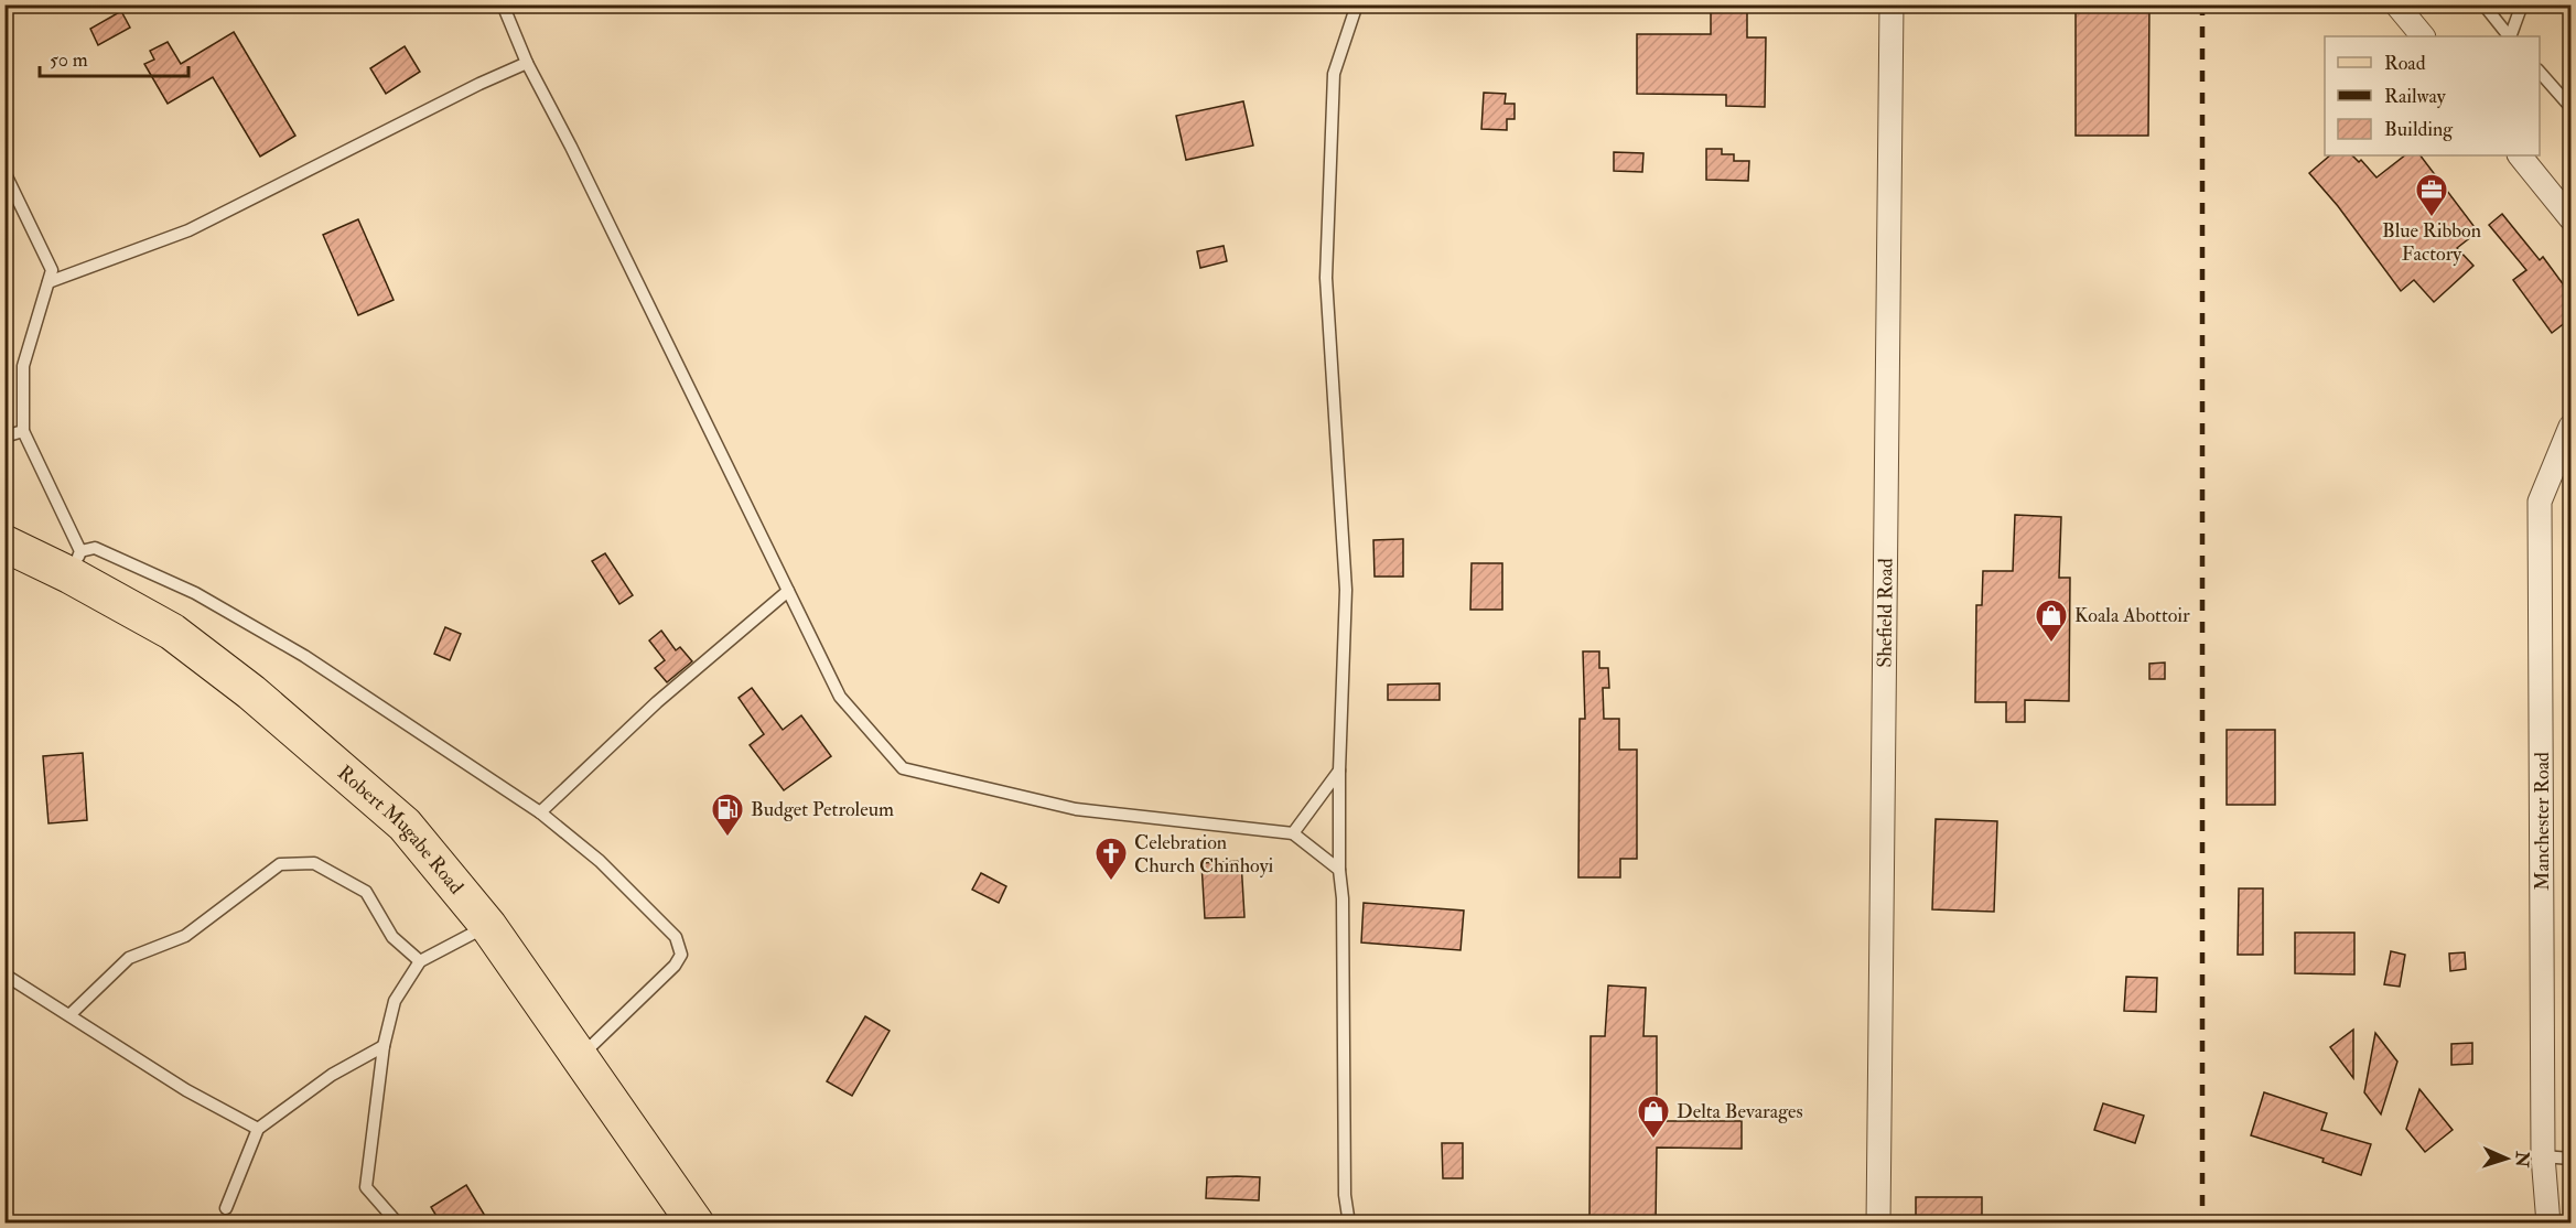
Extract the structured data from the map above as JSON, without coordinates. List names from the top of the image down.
{
  "streets": {
    "main road": ["Robert Mugabe Road"],
    "street": ["Shefield Road", "Manchester Road"]
  },
  "places": {
    "office": ["Blue Ribbon Factory"],
    "shop": ["Koala Abottoir", "Delta Bevarages"],
    "fuel station": ["Budget Petroleum"],
    "church": ["Celebration Church Chinhoyi"]
  },
  "legend": ["Road", "Railway", "Building"],
  "scale_bar": "50 m",
  "north": "right"
}
